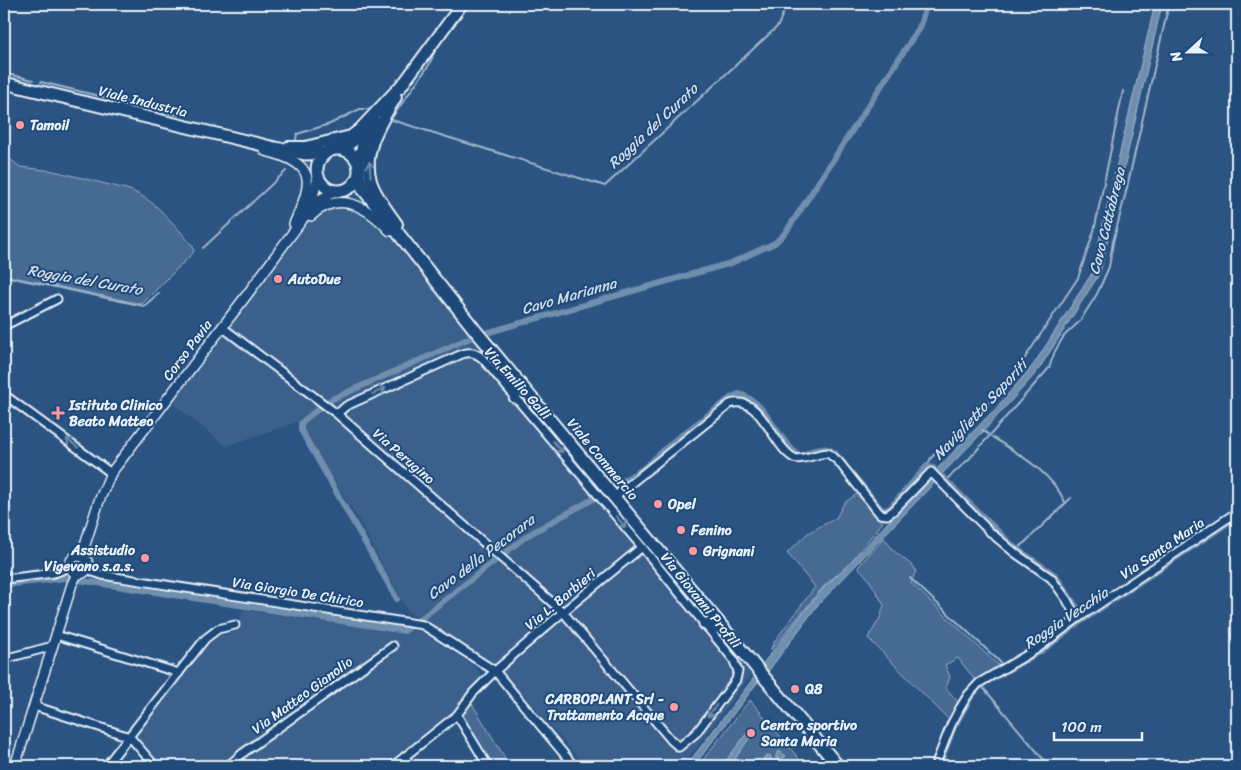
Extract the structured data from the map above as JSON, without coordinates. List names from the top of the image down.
{
  "streets": {
    "main road": ["Viale Industria", "Viale Commercio"],
    "street": [
      "Corso Pavia",
      "Via Emilio Galli",
      "Via Perugino",
      "Via Santa Maria",
      "Via Giorgio De Chirico",
      "Via L. Barbieri",
      "Via Giovanni Profili",
      "Via Matteo Gianolio"
    ]
  },
  "crossings": [
    ["Viale Industria", "Corso Pavia"],
    ["Viale Industria", "Viale Commercio"],
    ["Corso Pavia", "Via Perugino"],
    ["Corso Pavia", "Viale Commercio"],
    ["Corso Pavia", "Via Giorgio De Chirico"],
    ["Via Emilio Galli", "Via Perugino"],
    ["Via Emilio Galli", "Viale Commercio"],
    ["Via Emilio Galli", "Via L. Barbieri"],
    ["Via Emilio Galli", "Via Giovanni Profili"],
    ["Via Perugino", "Via L. Barbieri"],
    ["Via Perugino", "Via Giovanni Profili"],
    ["Via Giorgio De Chirico", "Via L. Barbieri"],
    ["Via L. Barbieri", "Via Giovanni Profili"]
  ],
  "one_way": ["Via Emilio Galli"],
  "water": [
    "Roggia del Curato",
    "Cavo Cattabrega",
    "Cavo Marianna",
    "Naviglietto Saporiti",
    "Cavo della Pecorara",
    "Roggia Vecchia"
  ],
  "places": {
    "other": [
      "Tamoil",
      "AutoDue",
      "Opel",
      "Fenino",
      "Grignani",
      "Assistudio Vigevano s.a.s.",
      "Q8",
      "CARBOPLANT Srl - Trattamento Acque",
      "Centro sportivo Santa Maria"
    ],
    "health": ["Istituto Clinico Beato Matteo"]
  },
  "scale_bar": "100 m",
  "north": "left"
}
